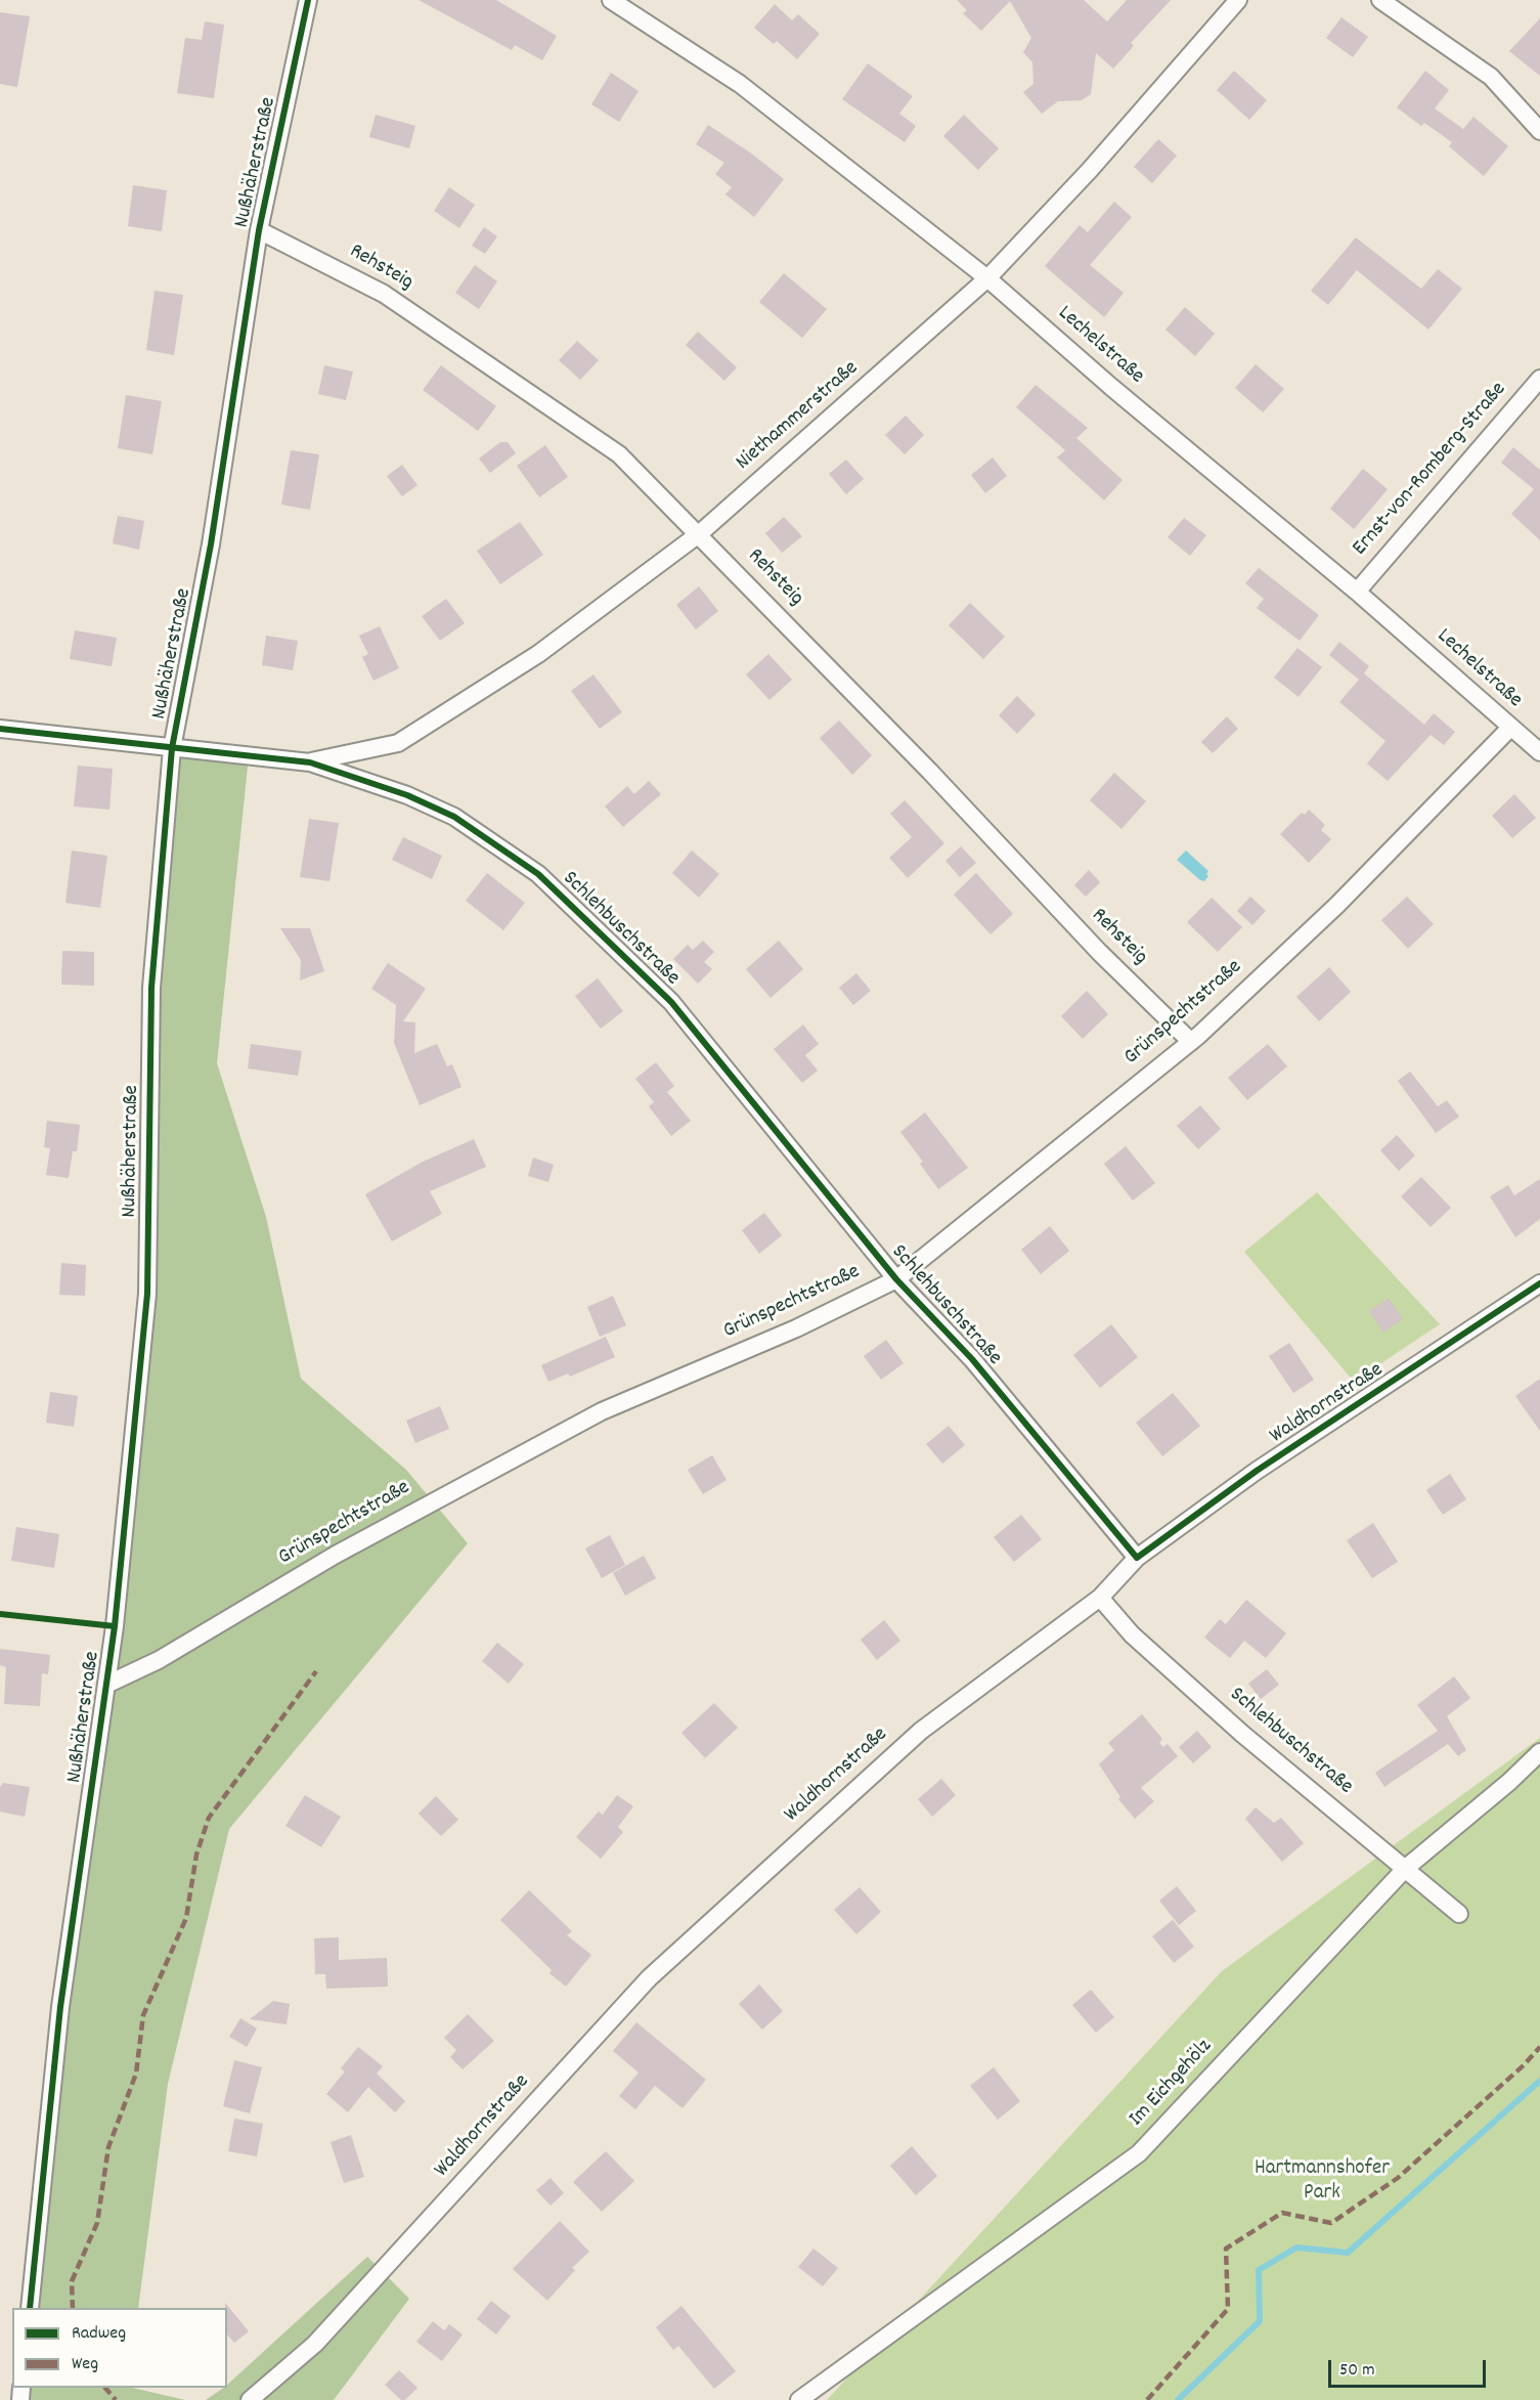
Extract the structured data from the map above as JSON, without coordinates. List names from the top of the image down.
{
  "streets": {
    "street": [
      "Nußhäherstraße",
      "Rehsteig",
      "Lechelstraße",
      "Niethammerstraße",
      "Ernst-von-Romberg-Straße",
      "Schlehbuschstraße",
      "Grünspechtstraße",
      "Waldhornstraße",
      "Im Eichgehölz"
    ]
  },
  "crossings": [
    ["Nußhäherstraße", "Rehsteig"],
    ["Nußhäherstraße", "Schlehbuschstraße"],
    ["Nußhäherstraße", "Grünspechtstraße"],
    ["Rehsteig", "Niethammerstraße"],
    ["Rehsteig", "Grünspechtstraße"],
    ["Lechelstraße", "Niethammerstraße"],
    ["Lechelstraße", "Ernst-von-Romberg-Straße"],
    ["Lechelstraße", "Grünspechtstraße"],
    ["Niethammerstraße", "Schlehbuschstraße"],
    ["Schlehbuschstraße", "Grünspechtstraße"],
    ["Schlehbuschstraße", "Waldhornstraße"],
    ["Schlehbuschstraße", "Im Eichgehölz"]
  ],
  "parks": ["Hartmannshofer Park"],
  "legend": ["Radweg", "Weg"],
  "scale_bar": "50 m"
}
